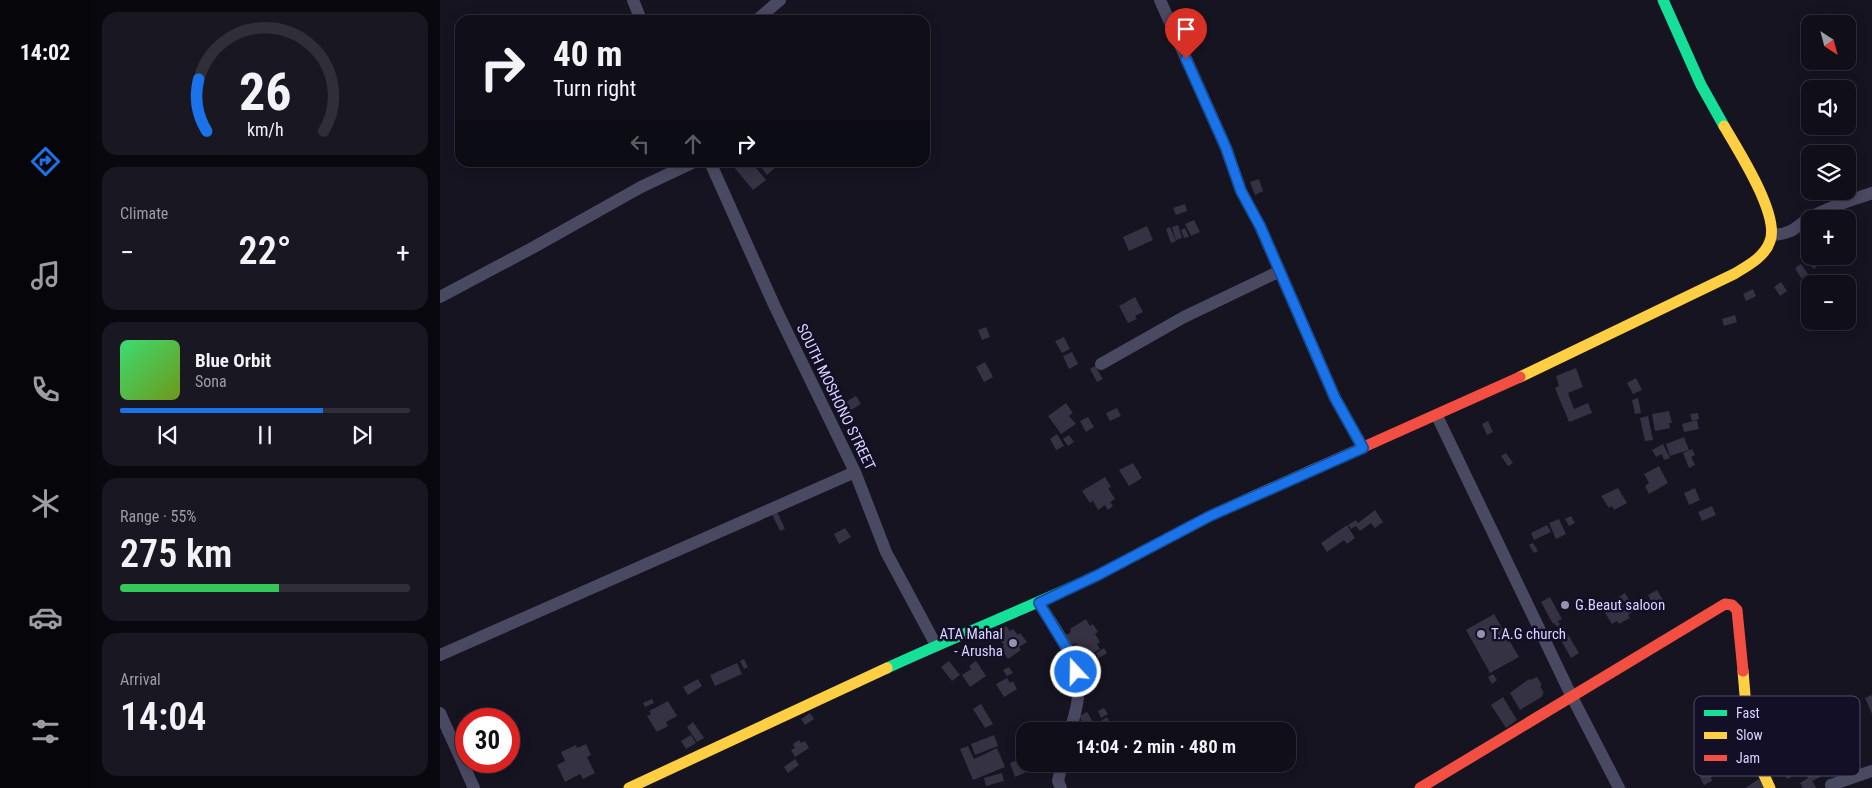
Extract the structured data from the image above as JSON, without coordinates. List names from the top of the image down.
{
  "streets": {
    "street": ["SOUTH MOSHONO STREET"]
  },
  "places": ["G.Beaut saloon", "T.A.G church", "ATA Mahal - Arusha"],
  "legend": ["Fast", "Slow", "Jam"],
  "north": "bottom right",
  "page": {
    "tabs": "14:02",
    "map_buttons": ["+", "−"],
    "turn": ["40 m", "Turn right"],
    "tile": [
      "Climate",
      ["Range · 55%", "275 km"],
      ["Arrival", "14:04"]
    ],
    "heat": ["−", "22°", "+"],
    "song": ["Blue Orbit", "Sona"],
    "limit": "30",
    "trip": "14:04 · 2 min · 480 m",
    "gauge": ["26", "km/h"]
  }
}
